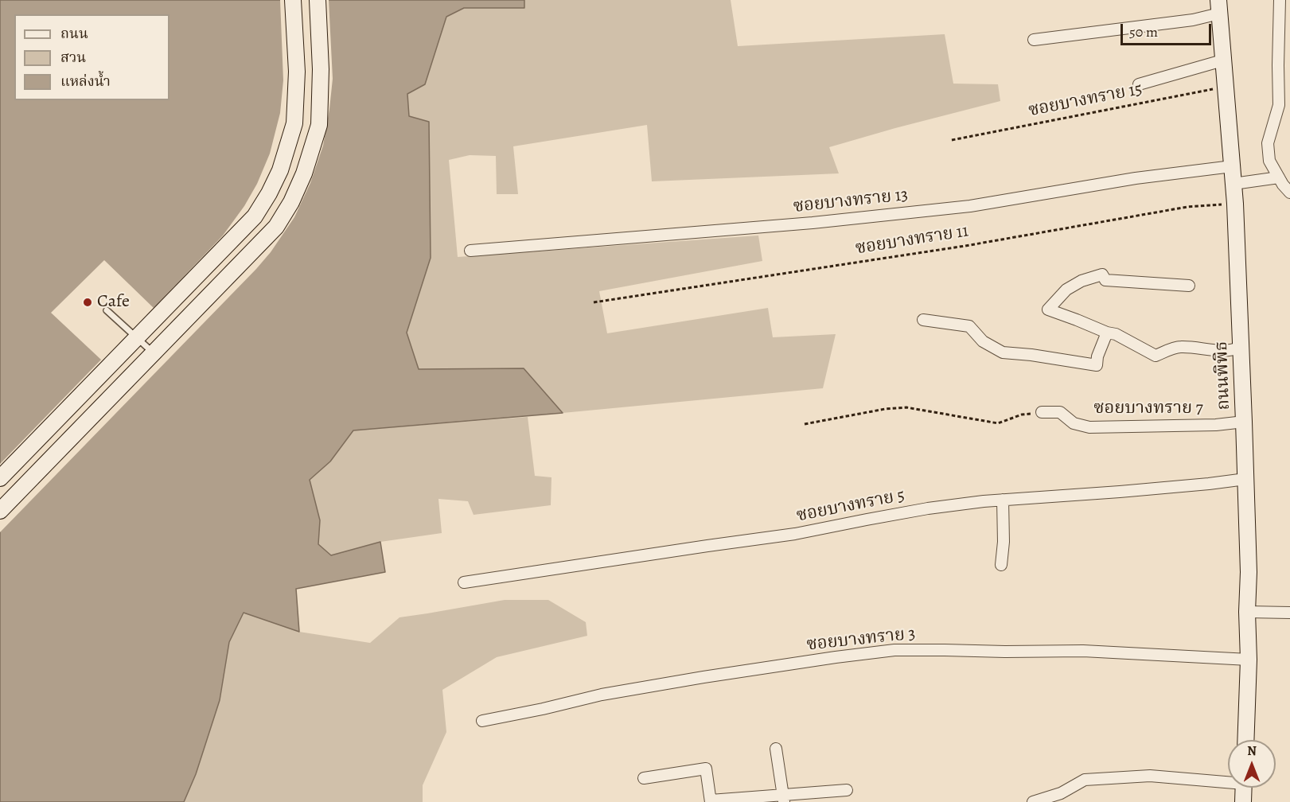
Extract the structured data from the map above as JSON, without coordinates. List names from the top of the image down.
{
  "streets": {
    "main road": ["ถนนพิพิธ"],
    "street": [
      "ซอยบางทราย 13",
      "ซอยบางทราย 7",
      "ซอยบางทราย 5",
      "ซอยบางทราย 3"
    ],
    "path": ["ซอยบางทราย 15", "ซอยบางทราย 11"]
  },
  "crossings": [
    ["ซอยบางทราย 15", "ถนนพิพิธ"],
    ["ซอยบางทราย 13", "ถนนพิพิธ"],
    ["ซอยบางทราย 11", "ถนนพิพิธ"],
    ["ถนนพิพิธ", "ซอยบางทราย 7"],
    ["ถนนพิพิธ", "ซอยบางทราย 5"],
    ["ถนนพิพิธ", "ซอยบางทราย 3"]
  ],
  "places": ["Cafe"],
  "legend": ["ถนน", "สวน", "แหล่งน้ำ"],
  "scale_bar": "50 m",
  "north": "top"
}
